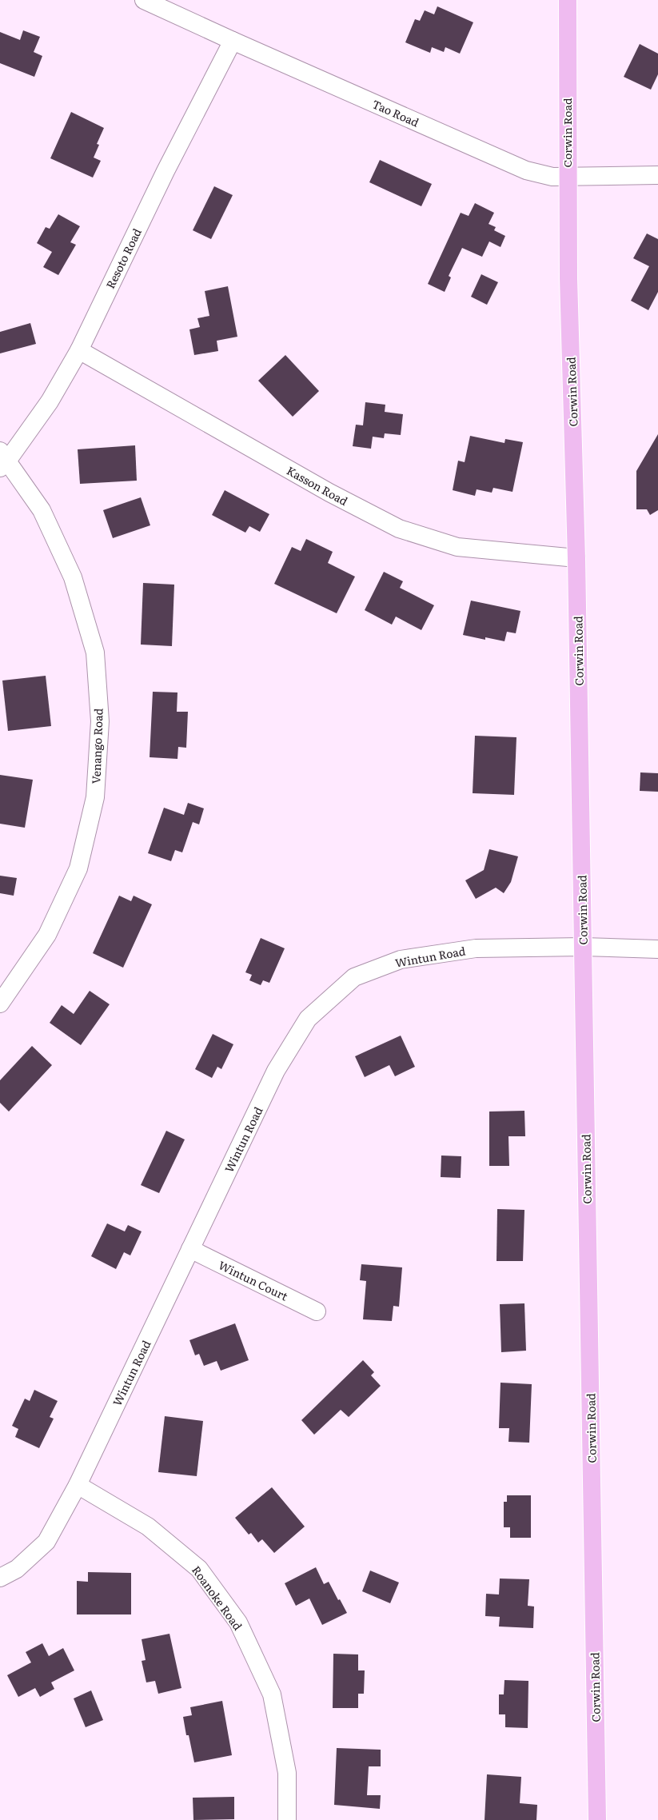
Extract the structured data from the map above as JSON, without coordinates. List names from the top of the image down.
{
  "streets": {
    "main road": ["Corwin Road"],
    "street": [
      "Tao Road",
      "Resoto Road",
      "Kasson Road",
      "Venango Road",
      "Wintun Road",
      "Wintun Court",
      "Roanoke Road"
    ]
  },
  "crossings": [
    ["Tao Road", "Corwin Road"],
    ["Tao Road", "Resoto Road"],
    ["Corwin Road", "Kasson Road"],
    ["Corwin Road", "Wintun Road"],
    ["Resoto Road", "Kasson Road"],
    ["Resoto Road", "Venango Road"],
    ["Wintun Road", "Wintun Court"],
    ["Wintun Road", "Roanoke Road"]
  ]
}
